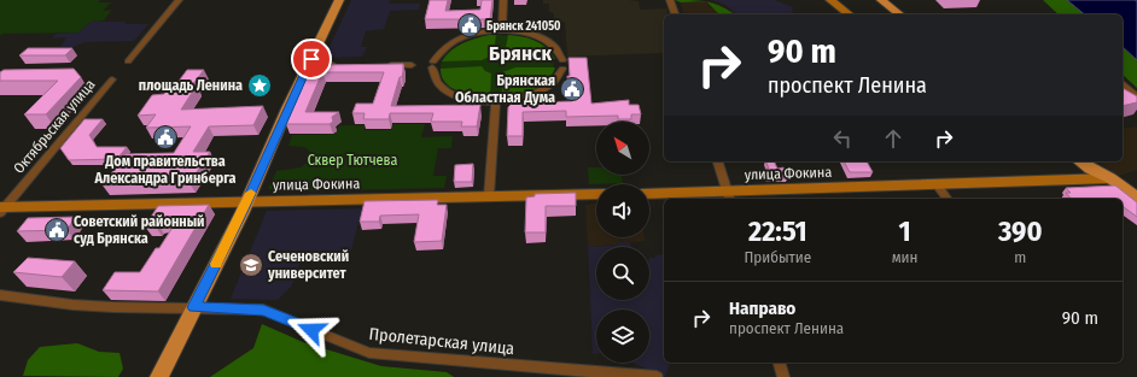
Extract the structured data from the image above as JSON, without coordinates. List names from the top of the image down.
{
  "streets": {
    "main road": ["улица Фокина"],
    "street": ["Октябрьская улица", "Пролетарская улица"]
  },
  "crossings": [
    ["Октябрьская улица", "улица Фокина"]
  ],
  "districts": ["Брянск"],
  "parks": ["Сквер Тютчева"],
  "places": {
    "public building": [
      "Брянск 241050",
      "Брянская Областная Дума",
      "Дом правительства Александра Гринберга",
      "Советский районный суд Брянска"
    ],
    "place": ["площадь Ленина"],
    "school or university": ["Сеченовский университет"]
  },
  "north": "top left",
  "page": {
    "turn": ["90 m", "проспект Ленина"],
    "eta": [
      "22:51",
      "Прибытие",
      "1",
      "мин",
      "390",
      "m"
    ],
    "list": [
      {
        "name": "Направо",
        "note": "проспект Ленина",
        "value": "90 m"
      }
    ]
  }
}
